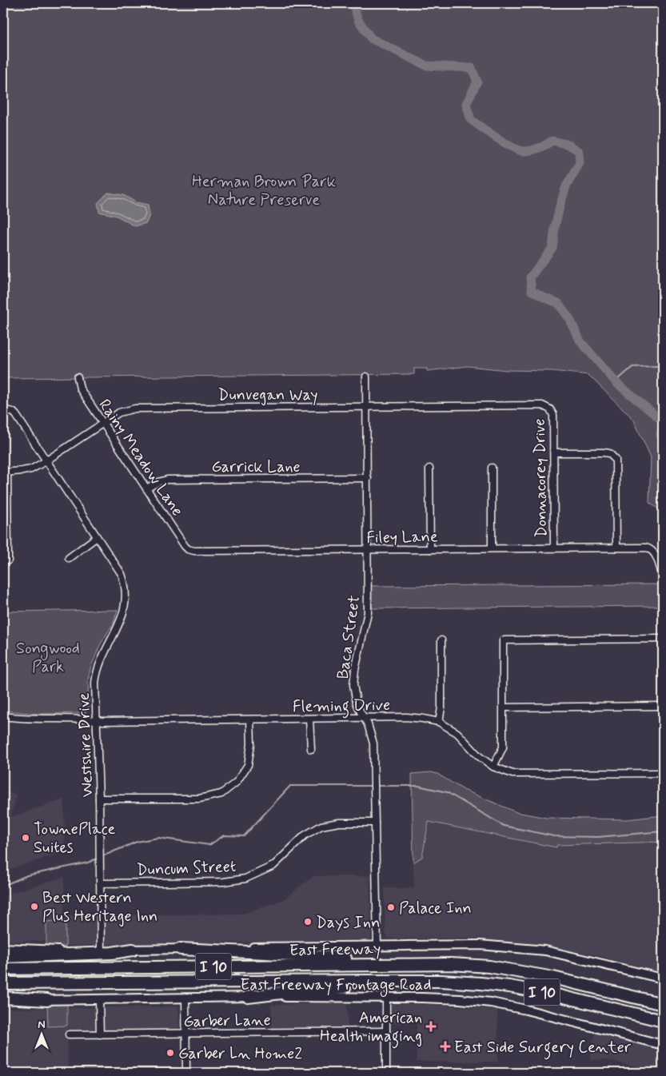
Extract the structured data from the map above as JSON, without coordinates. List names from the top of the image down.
{
  "streets": {
    "highway": ["East Freeway", "I 10"],
    "main road": ["East Freeway Frontage Road"],
    "street": [
      "Dunvegan Way",
      "Rainy Meadow Lane",
      "Garrick Lane",
      "Donnacorey Drive",
      "Filey Lane",
      "Baca Street",
      "Fleming Drive",
      "Westshire Drive",
      "Duncum Street",
      "Garber Lane"
    ]
  },
  "crossings": [
    ["Dunvegan Way", "Rainy Meadow Lane"],
    ["Dunvegan Way", "Donnacorey Drive"],
    ["Dunvegan Way", "Baca Street"],
    ["Dunvegan Way", "Westshire Drive"],
    ["Rainy Meadow Lane", "Garrick Lane"],
    ["Rainy Meadow Lane", "Filey Lane"],
    ["Garrick Lane", "Baca Street"],
    ["Donnacorey Drive", "Filey Lane"],
    ["Filey Lane", "Baca Street"],
    ["Baca Street", "Fleming Drive"],
    ["Baca Street", "Duncum Street"],
    ["Fleming Drive", "Westshire Drive"],
    ["Westshire Drive", "Duncum Street"]
  ],
  "parks": ["Herman Brown Park Nature Preserve", "Songwood Park"],
  "places": {
    "other": [
      "TownePlace Suites",
      "Best Western Plus Heritage Inn",
      "Palace Inn",
      "Days Inn",
      "Garber Ln Home2"
    ],
    "health": ["American Health imaging", "East Side Surgery Center"]
  },
  "north": "top"
}
